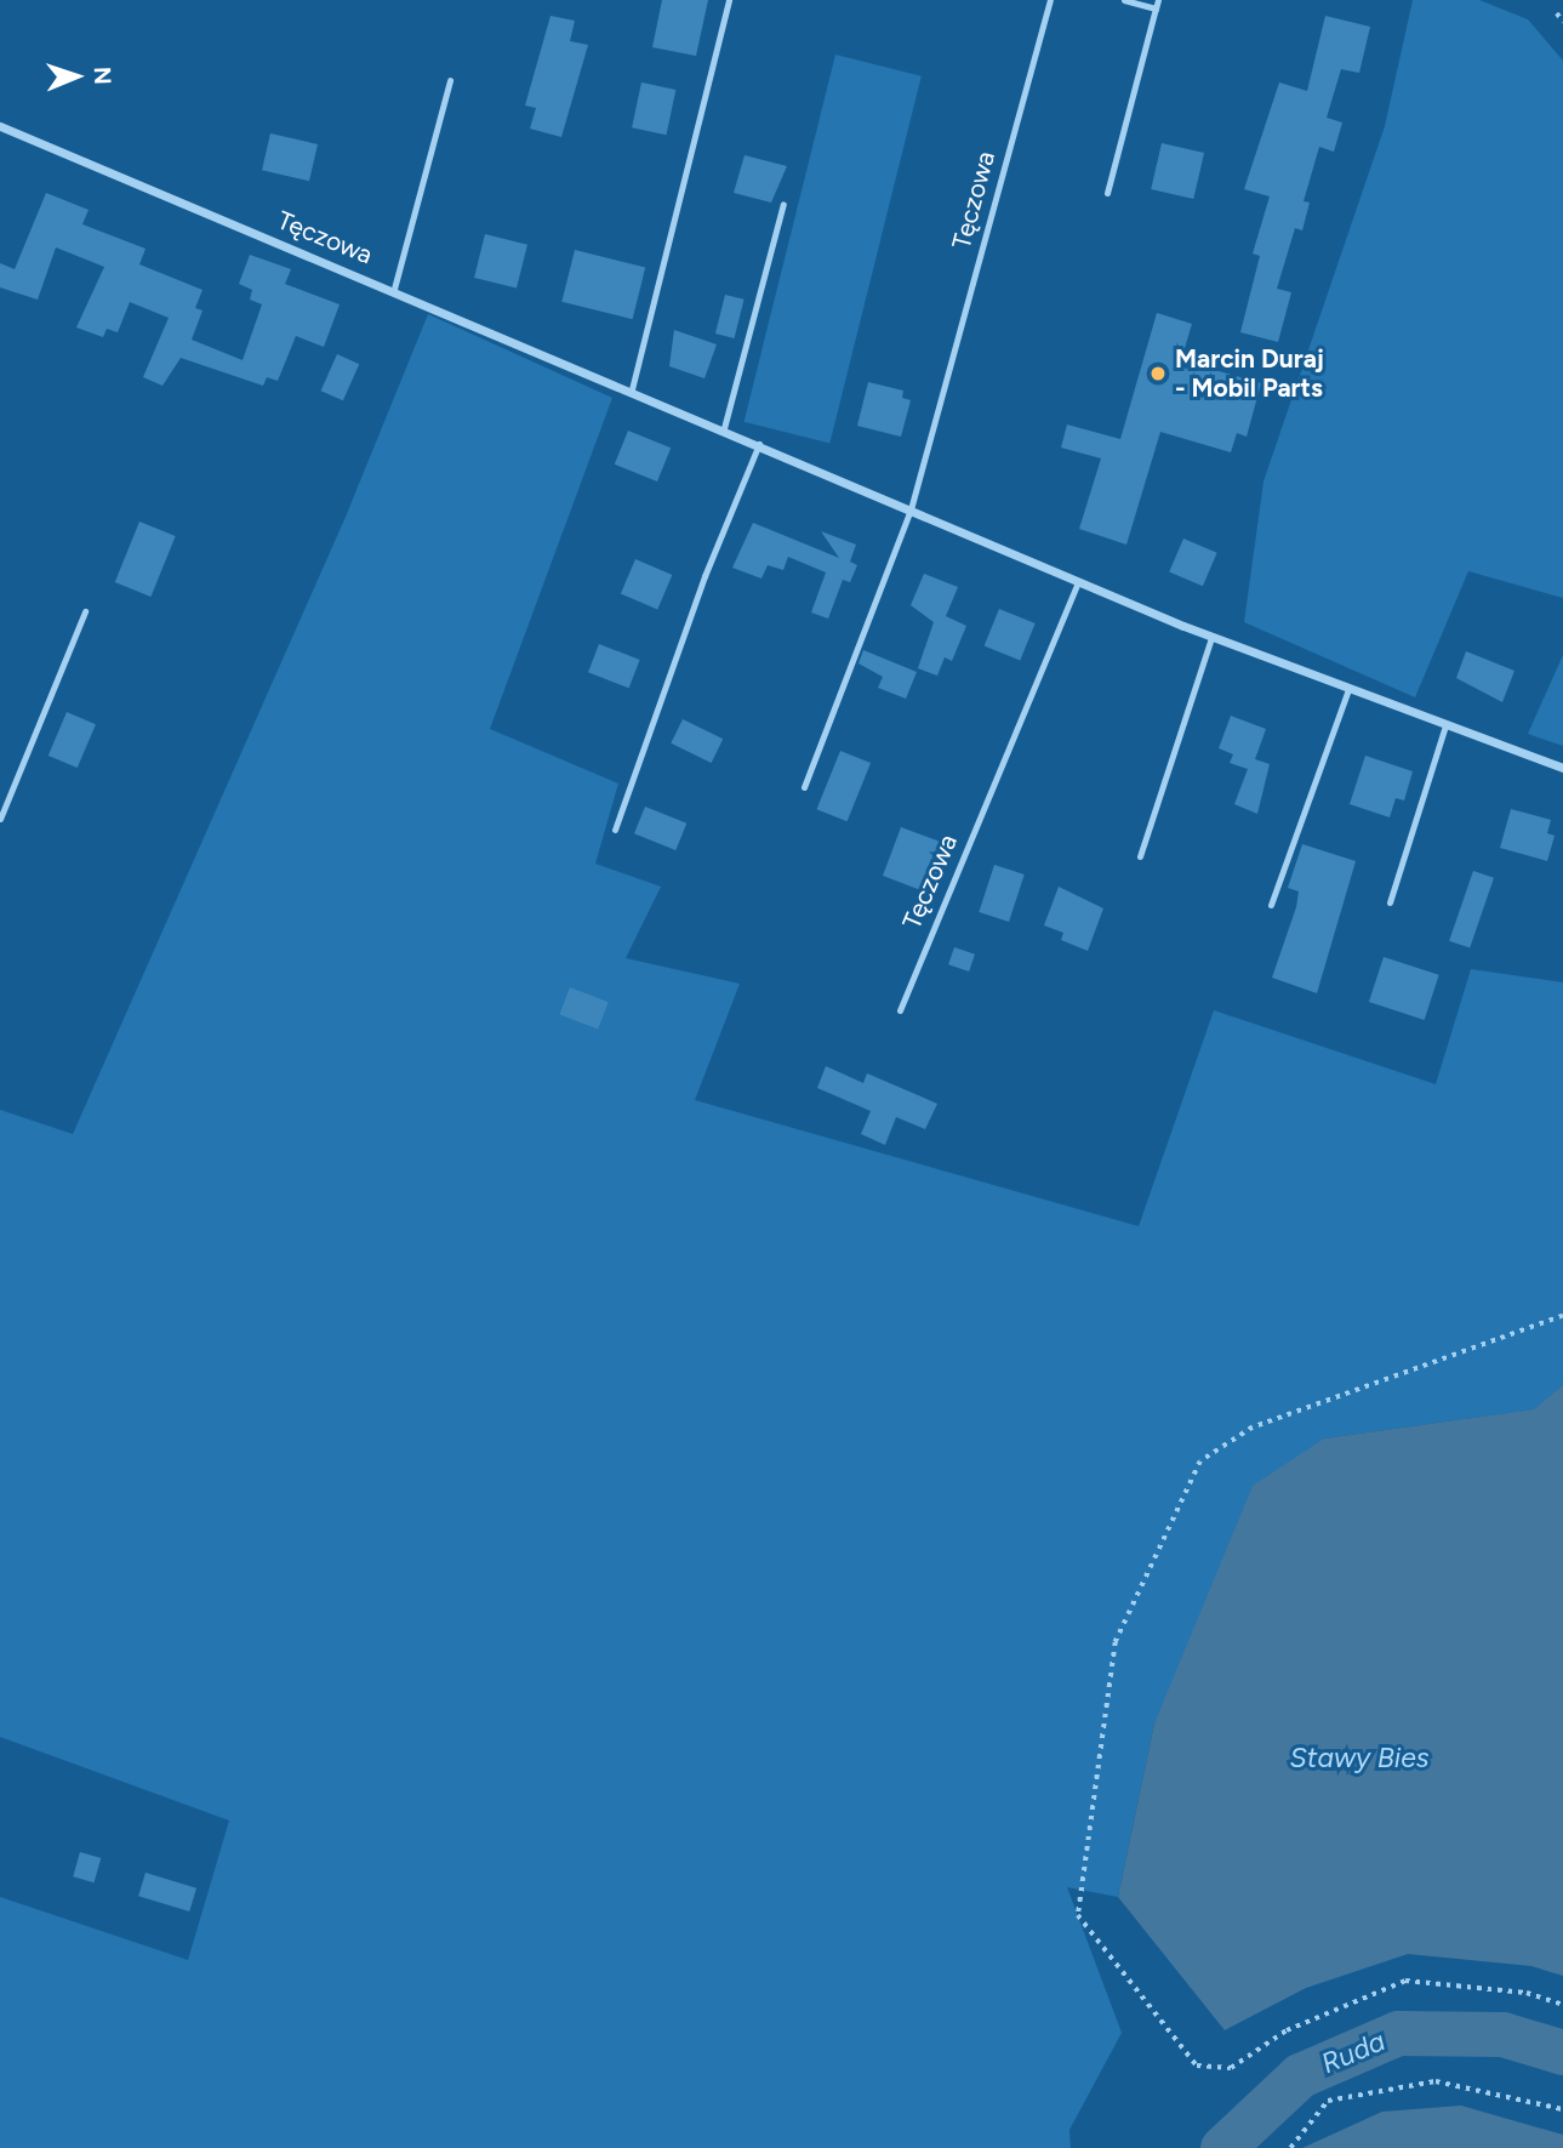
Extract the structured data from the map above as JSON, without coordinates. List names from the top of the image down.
{
  "streets": {
    "street": ["Tęczowa"]
  },
  "water": ["Stawy Bies", "Ruda"],
  "places": ["Marcin Duraj - Mobil Parts"],
  "north": "right"
}
